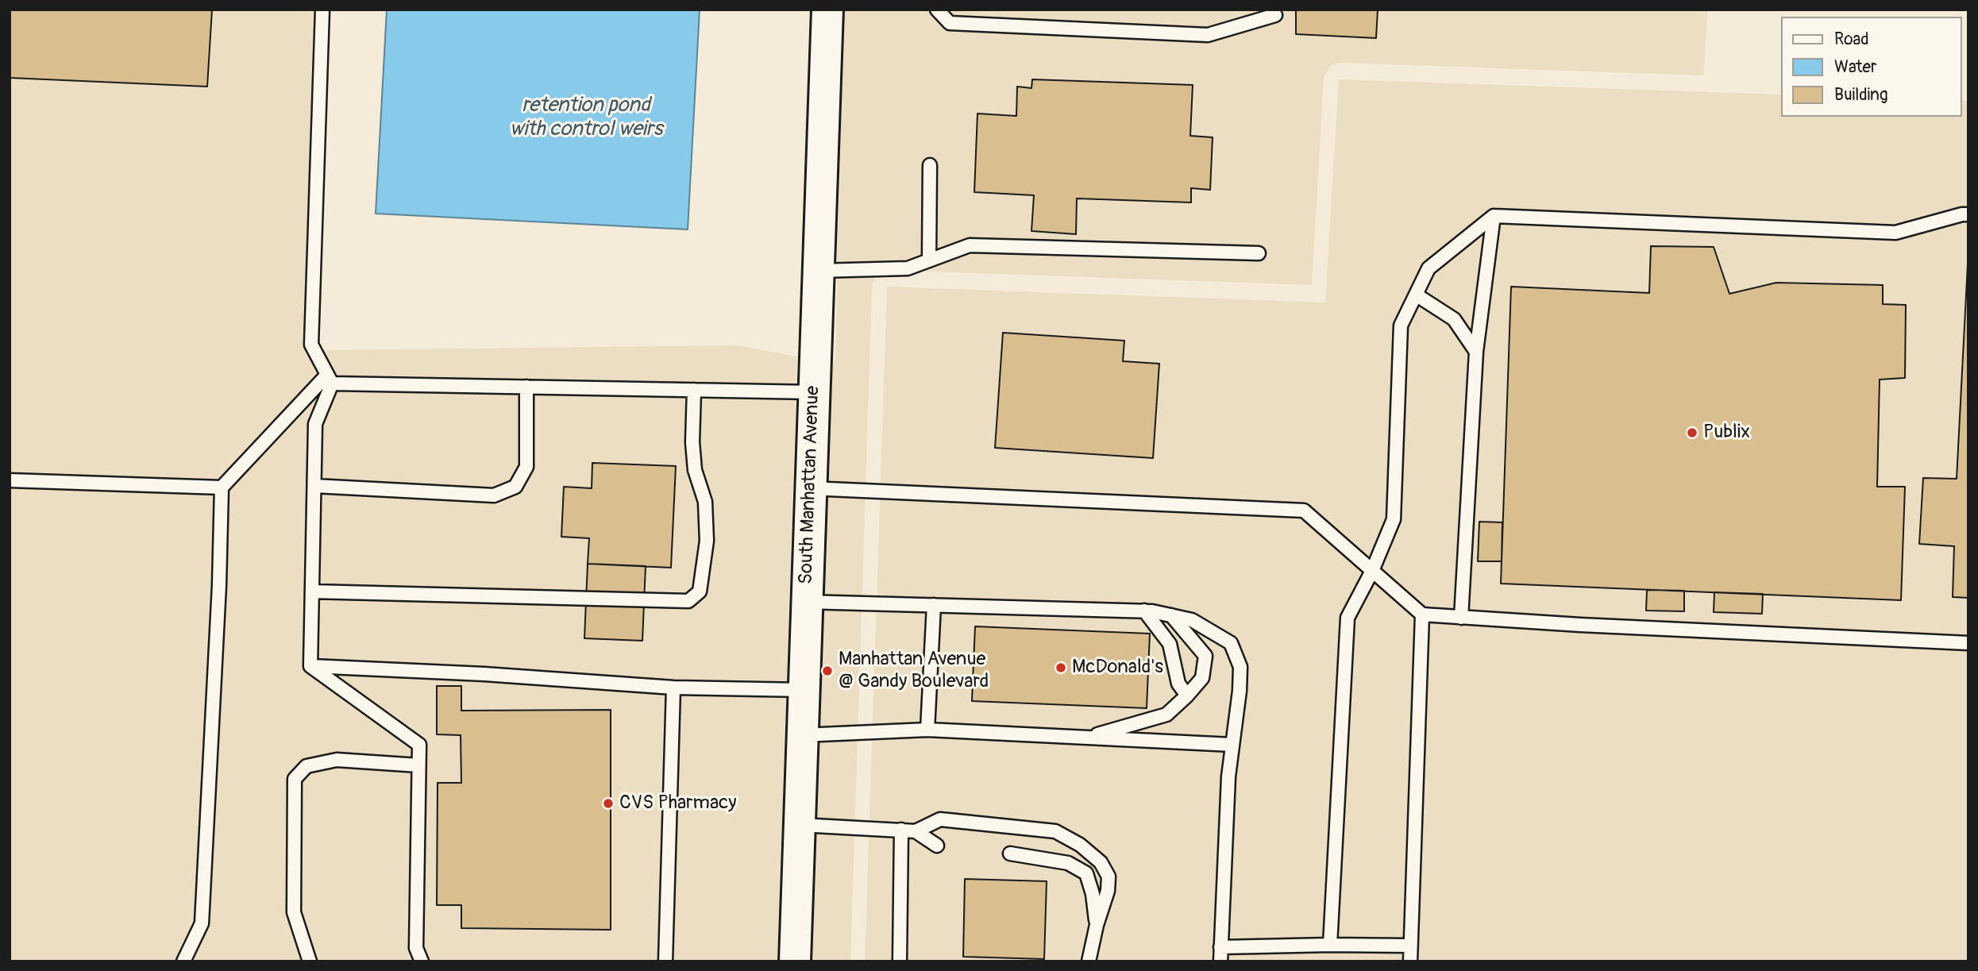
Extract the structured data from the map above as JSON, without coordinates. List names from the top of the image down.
{
  "streets": {
    "main road": ["South Manhattan Avenue"]
  },
  "water": ["retention pond with control weirs"],
  "places": [
    "Publix",
    "McDonald's",
    "Manhattan Avenue @ Gandy Boulevard",
    "CVS Pharmacy"
  ],
  "legend": ["Road", "Water", "Building"]
}
